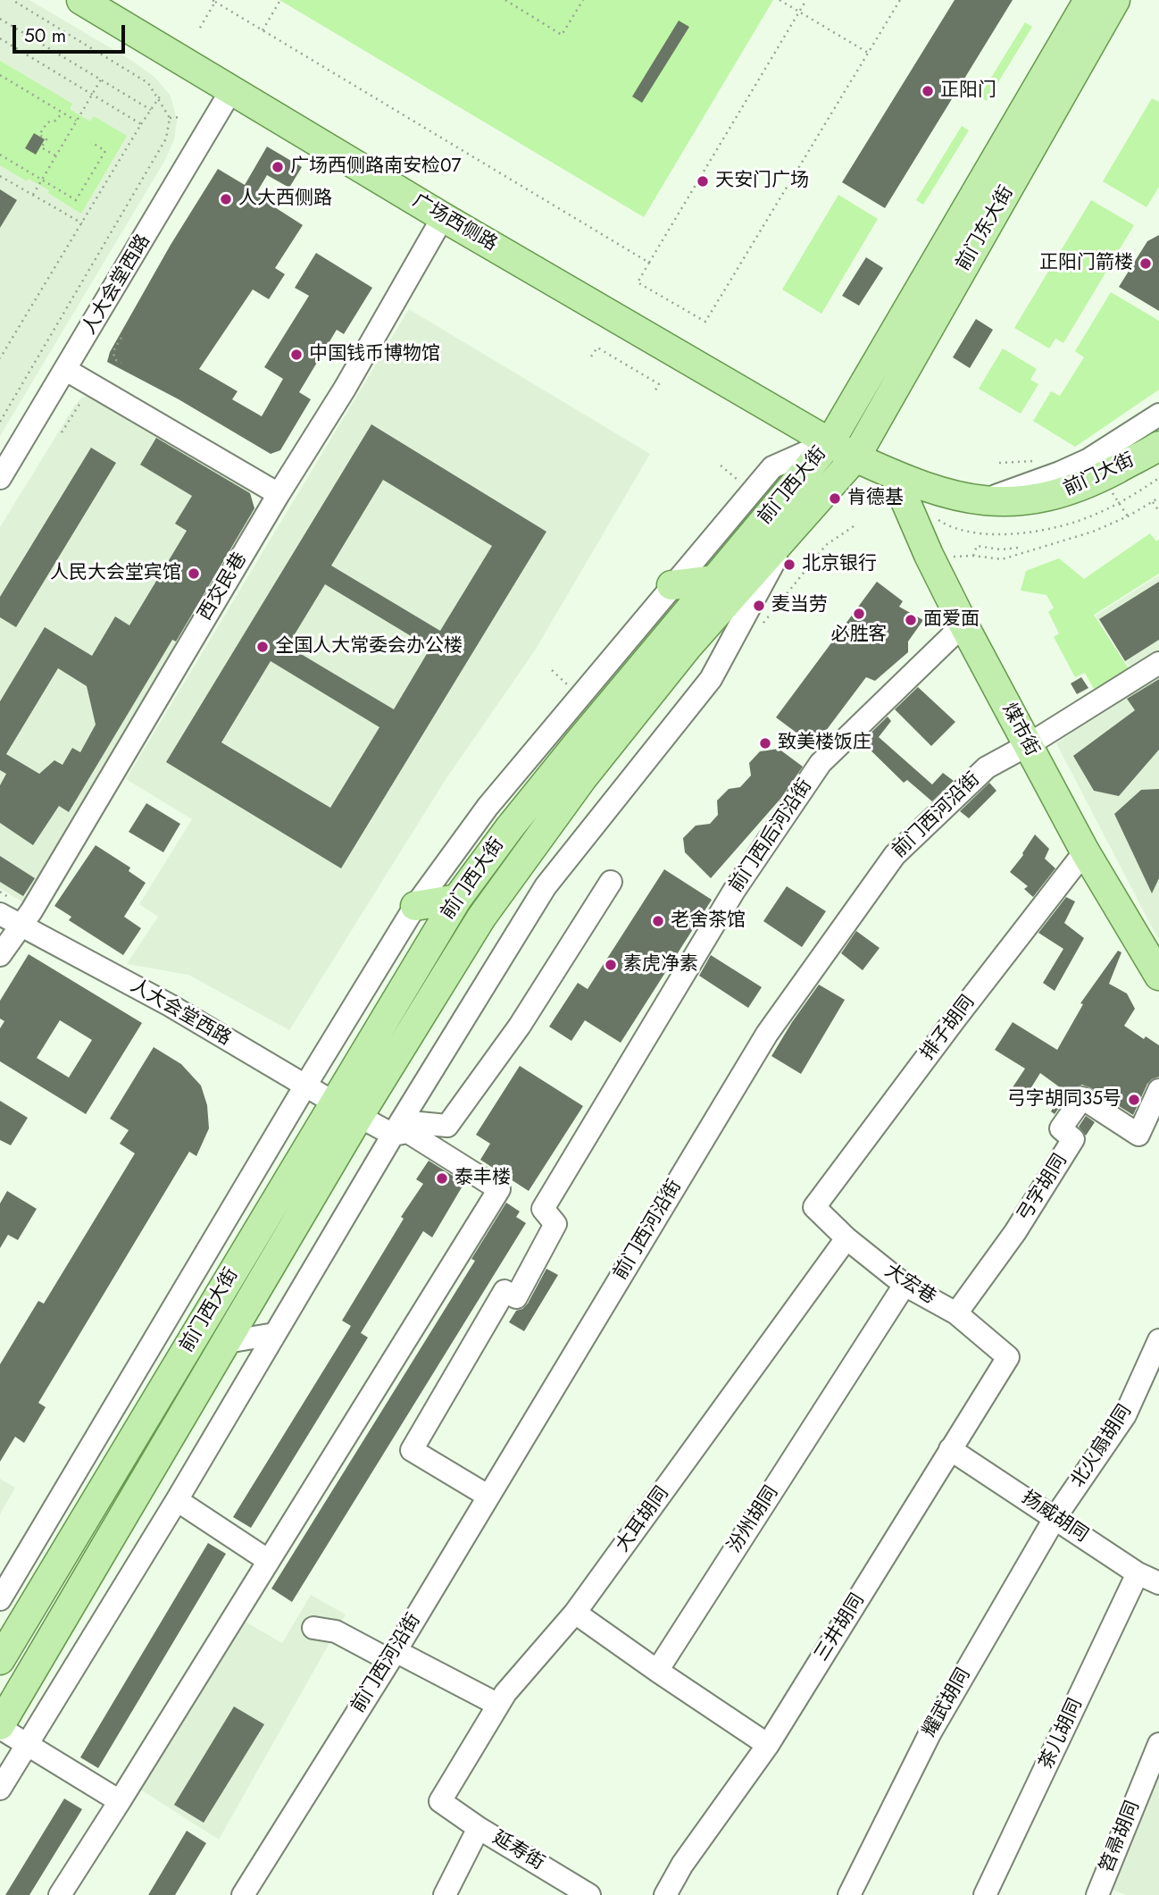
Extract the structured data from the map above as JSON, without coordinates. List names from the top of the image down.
{
  "streets": {
    "main road": [
      "广场西侧路",
      "前门东大街",
      "前门大街",
      "前门西大街",
      "煤市街"
    ],
    "street": [
      "人大会堂西路",
      "西交民巷",
      "前门西河沿街",
      "前门西后河沿街",
      "排子胡同",
      "弓字胡同",
      "大宏巷",
      "北火扇胡同",
      "扬威胡同",
      "大耳胡同",
      "汾州胡同",
      "三井胡同",
      "耀武胡同",
      "茶儿胡同",
      "笤帚胡同",
      "延寿街"
    ]
  },
  "crossings": [
    ["广场西侧路", "前门东大街"],
    ["广场西侧路", "人大会堂西路"],
    ["广场西侧路", "前门大街"],
    ["广场西侧路", "前门西大街"],
    ["广场西侧路", "西交民巷"],
    ["前门东大街", "前门大街"],
    ["前门东大街", "前门西大街"],
    ["人大会堂西路", "前门西大街"],
    ["人大会堂西路", "西交民巷"],
    ["前门大街", "前门西大街"],
    ["前门大街", "煤市街"],
    ["煤市街", "前门西河沿街"],
    ["煤市街", "前门西后河沿街"],
    ["煤市街", "排子胡同"],
    ["前门西河沿街", "前门西后河沿街"],
    ["排子胡同", "大宏巷"],
    ["弓字胡同", "大宏巷"],
    ["大宏巷", "大耳胡同"],
    ["大宏巷", "汾州胡同"],
    ["大宏巷", "三井胡同"],
    ["北火扇胡同", "扬威胡同"],
    ["北火扇胡同", "耀武胡同"],
    ["扬威胡同", "三井胡同"],
    ["扬威胡同", "耀武胡同"],
    ["扬威胡同", "茶儿胡同"],
    ["大耳胡同", "延寿街"]
  ],
  "places": [
    "正阳门",
    "广场西侧路南安检07",
    "天安门广场",
    "人大西侧路",
    "正阳门箭楼",
    "中国钱币博物馆",
    "肯德基",
    "北京银行",
    "人民大会堂宾馆",
    "麦当劳",
    "必胜客",
    "面爱面",
    "全国人大常委会办公楼",
    "致美楼饭庄",
    "老舍茶馆",
    "素虎净素",
    "弓字胡同35号",
    "泰丰楼"
  ],
  "scale_bar": "50 m"
}
